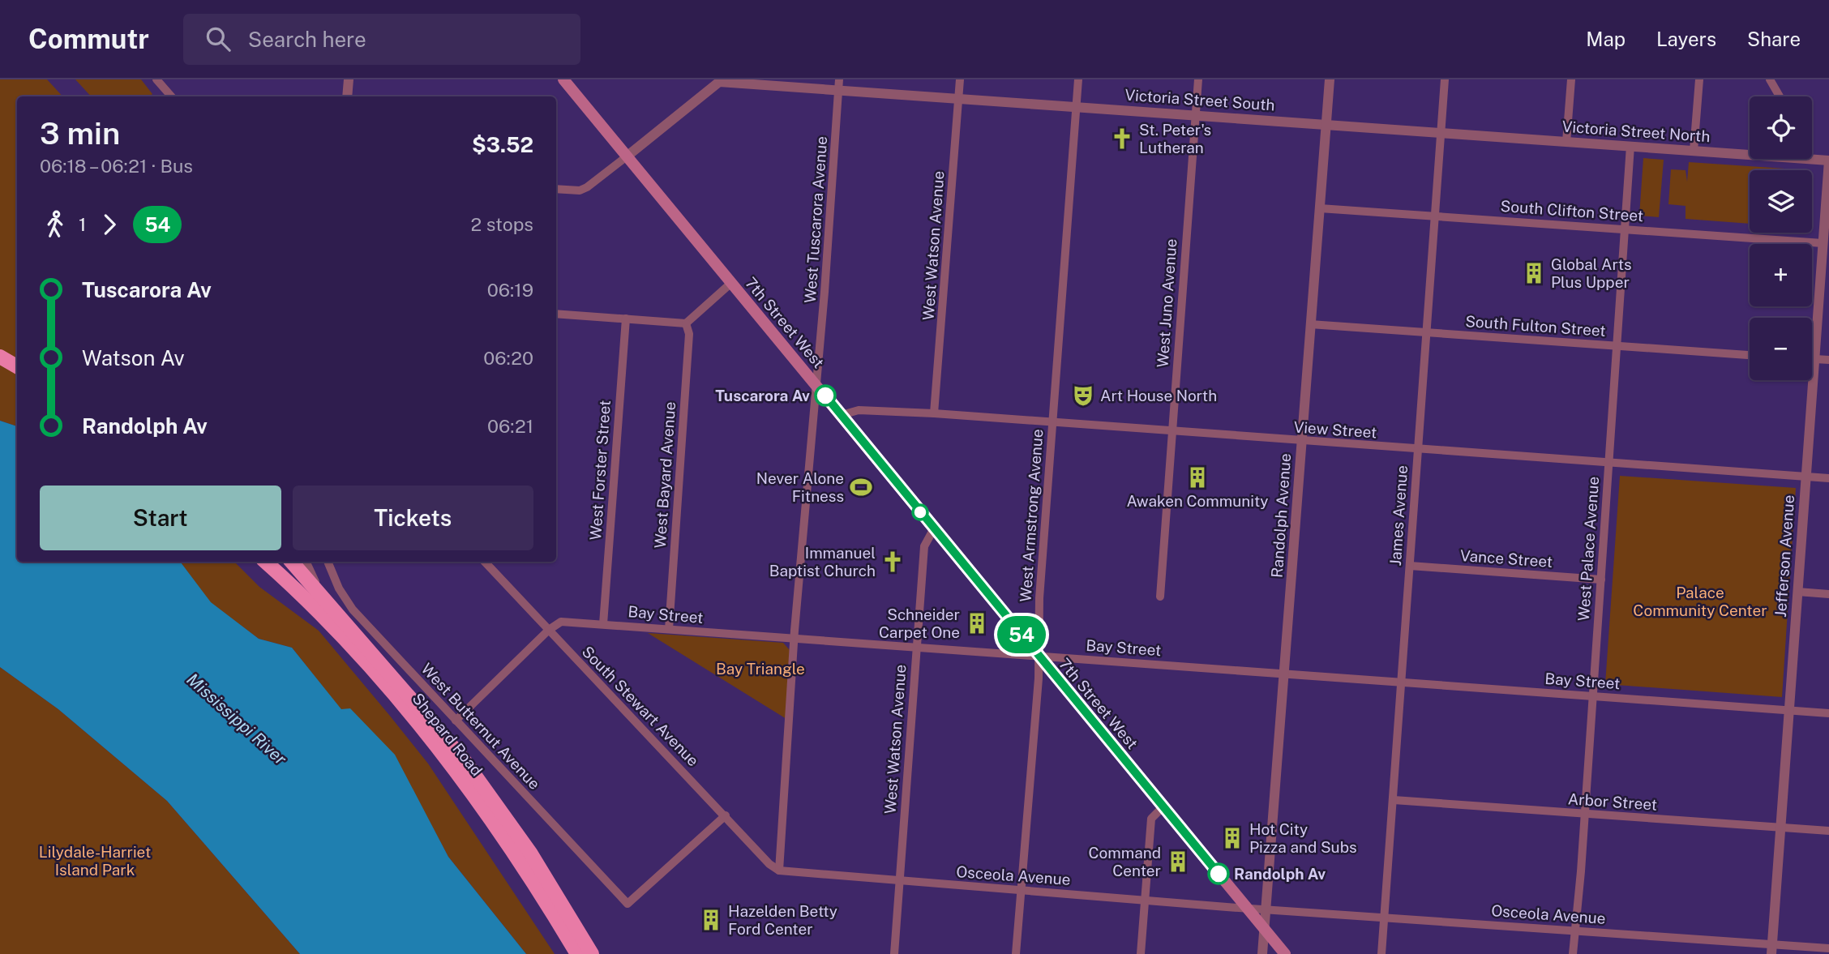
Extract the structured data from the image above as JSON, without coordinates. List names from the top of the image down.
{
  "streets": {
    "highway": ["Shepard Road"],
    "main road": ["7th Street West"],
    "street": [
      "Victoria Street South",
      "Victoria Street North",
      "South Clifton Street",
      "West Tuscarora Avenue",
      "West Watson Avenue",
      "West Juno Avenue",
      "South Fulton Street",
      "View Street",
      "West Forster Street",
      "West Bayard Avenue",
      "West Armstrong Avenue",
      "Randolph Avenue",
      "James Avenue",
      "West Palace Avenue",
      "Jefferson Avenue",
      "Vance Street",
      "Bay Street",
      "South Stewart Avenue",
      "West Butternut Avenue",
      "Arbor Street",
      "Osceola Avenue"
    ]
  },
  "crossings": [
    ["Victoria Street South", "Victoria Street North"],
    ["Victoria Street South", "West Tuscarora Avenue"],
    ["Victoria Street South", "West Watson Avenue"],
    ["Victoria Street South", "West Juno Avenue"],
    ["Victoria Street South", "7th Street West"],
    ["Victoria Street South", "West Armstrong Avenue"],
    ["Victoria Street South", "Randolph Avenue"],
    ["Victoria Street South", "James Avenue"],
    ["Victoria Street North", "James Avenue"],
    ["Victoria Street North", "West Palace Avenue"],
    ["Victoria Street North", "Jefferson Avenue"],
    ["South Clifton Street", "Randolph Avenue"],
    ["South Clifton Street", "James Avenue"],
    ["South Clifton Street", "West Palace Avenue"],
    ["South Clifton Street", "Jefferson Avenue"],
    ["West Tuscarora Avenue", "7th Street West"],
    ["West Tuscarora Avenue", "Bay Street"],
    ["West Tuscarora Avenue", "South Stewart Avenue"],
    ["West Tuscarora Avenue", "Osceola Avenue"],
    ["West Watson Avenue", "7th Street West"],
    ["West Watson Avenue", "View Street"],
    ["West Watson Avenue", "Bay Street"],
    ["West Watson Avenue", "Osceola Avenue"],
    ["West Juno Avenue", "View Street"],
    ["7th Street West", "View Street"],
    ["7th Street West", "West Armstrong Avenue"],
    ["7th Street West", "Randolph Avenue"],
    ["7th Street West", "Bay Street"],
    ["7th Street West", "Osceola Avenue"],
    ["South Fulton Street", "Randolph Avenue"],
    ["South Fulton Street", "James Avenue"],
    ["South Fulton Street", "West Palace Avenue"],
    ["View Street", "West Armstrong Avenue"],
    ["View Street", "Randolph Avenue"],
    ["View Street", "James Avenue"],
    ["View Street", "West Palace Avenue"],
    ["View Street", "Jefferson Avenue"],
    ["West Forster Street", "Bay Street"],
    ["West Bayard Avenue", "Bay Street"],
    ["West Armstrong Avenue", "Bay Street"],
    ["West Armstrong Avenue", "Osceola Avenue"],
    ["Randolph Avenue", "Bay Street"],
    ["Randolph Avenue", "Osceola Avenue"],
    ["James Avenue", "Vance Street"],
    ["James Avenue", "Bay Street"],
    ["James Avenue", "Arbor Street"],
    ["James Avenue", "Osceola Avenue"],
    ["West Palace Avenue", "Vance Street"],
    ["West Palace Avenue", "Bay Street"],
    ["West Palace Avenue", "Arbor Street"],
    ["West Palace Avenue", "Osceola Avenue"],
    ["Jefferson Avenue", "Bay Street"],
    ["Jefferson Avenue", "Arbor Street"],
    ["Jefferson Avenue", "Osceola Avenue"],
    ["Bay Street", "South Stewart Avenue"],
    ["Bay Street", "West Butternut Avenue"],
    ["South Stewart Avenue", "West Butternut Avenue"],
    ["South Stewart Avenue", "Osceola Avenue"]
  ],
  "water": ["Mississippi River"],
  "parks": ["Palace Community Center", "Bay Triangle", "Lilydale-Harriet Island Park"],
  "places": {
    "church": ["St. Peter's Lutheran", "Immanuel Baptist Church"],
    "building": [
      "Global Arts Plus Upper",
      "Awaken Community",
      "Schneider Carpet One",
      "Hot City Pizza and Subs",
      "Command Center",
      "Hazelden Betty Ford Center"
    ],
    "other": ["Tuscarora Av", "Randolph Av"],
    "theatre": ["Art House North"],
    "sports": ["Never Alone Fitness"]
  },
  "lines": ["bus line 54"],
  "page": {
    "header": "Commutr",
    "search": "Search here",
    "nav": ["Map", "Layers", "Share"],
    "on_map": "54",
    "map_buttons": ["+", "−"],
    "heading": ["3 min", "06:18 – 06:21 · Bus", "$3.52"],
    "legs": ["1", "54", "2 stops"],
    "list": [
      {
        "name": "Tuscarora Av",
        "value": "06:19"
      },
      {
        "name": "Watson Av",
        "value": "06:20"
      },
      {
        "name": "Randolph Av",
        "value": "06:21"
      }
    ],
    "buttons": ["Start", "Tickets"]
  }
}
